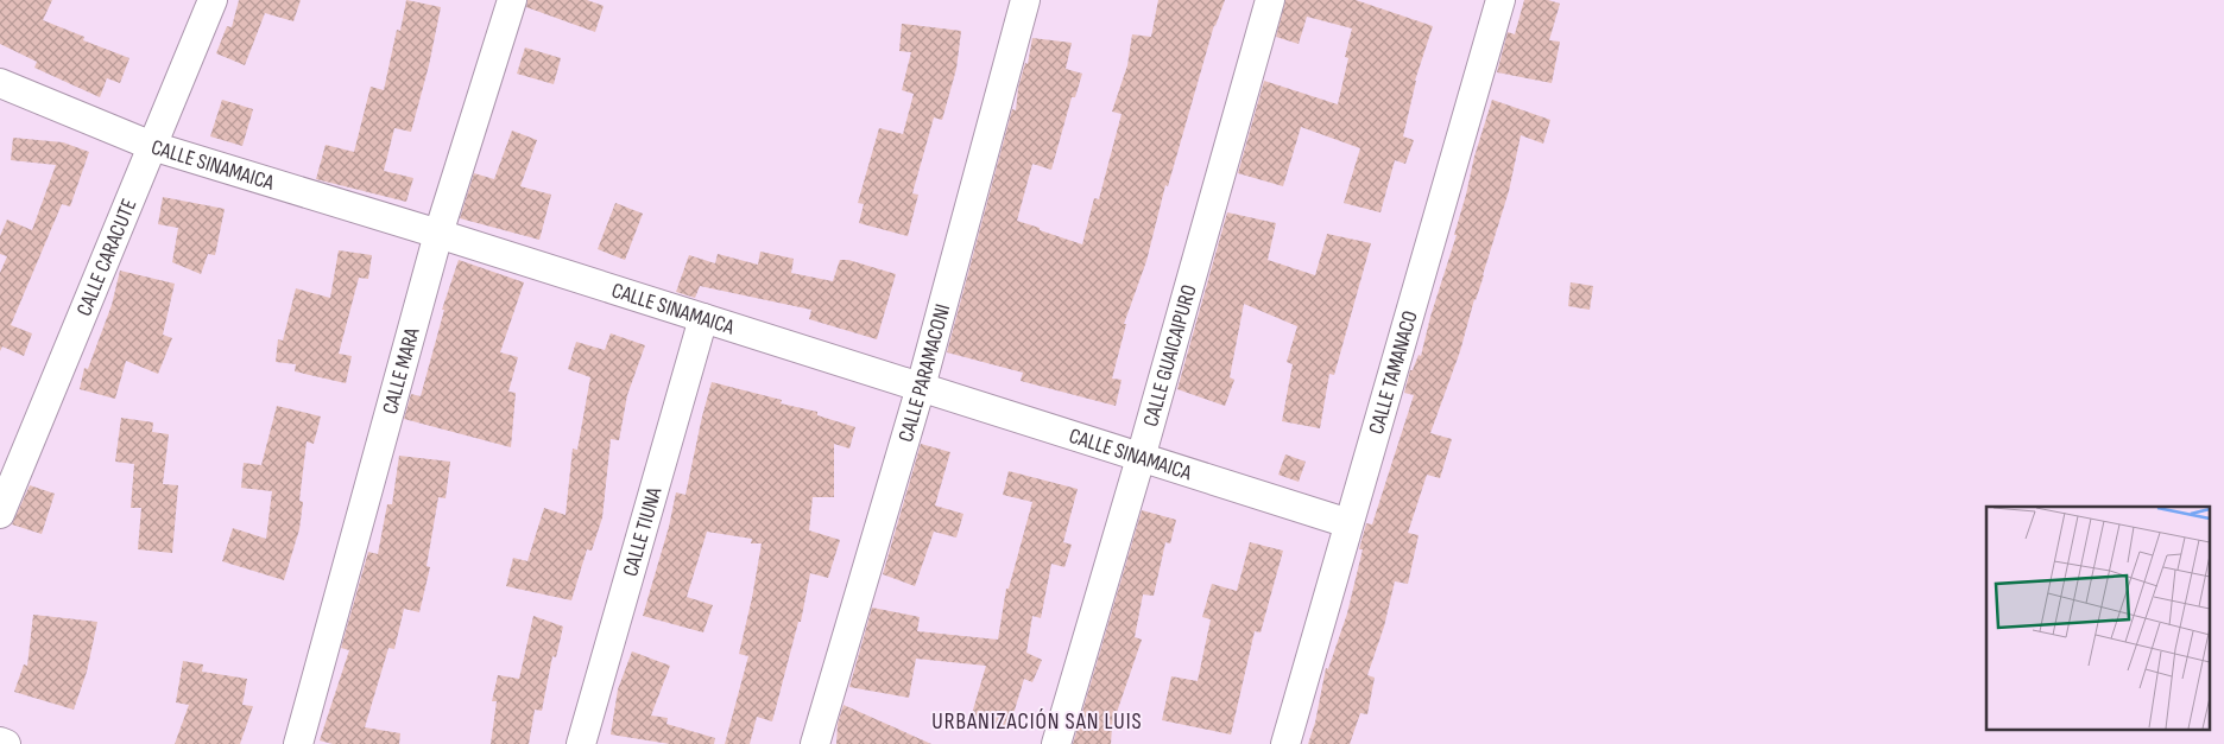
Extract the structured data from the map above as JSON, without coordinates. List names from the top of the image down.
{
  "streets": {
    "street": [
      "CALLE SINAMAICA",
      "CALLE CARACUTE",
      "CALLE GUAICAIPURO",
      "CALLE MARA",
      "CALLE TAMANACO",
      "CALLE PARAMACONI",
      "CALLE TIUNA"
    ]
  },
  "crossings": [
    ["CALLE SINAMAICA", "CALLE CARACUTE"],
    ["CALLE SINAMAICA", "CALLE GUAICAIPURO"],
    ["CALLE SINAMAICA", "CALLE MARA"],
    ["CALLE SINAMAICA", "CALLE TAMANACO"],
    ["CALLE SINAMAICA", "CALLE PARAMACONI"],
    ["CALLE SINAMAICA", "CALLE TIUNA"]
  ],
  "districts": ["URBANIZACIÓN SAN LUIS"]
}
